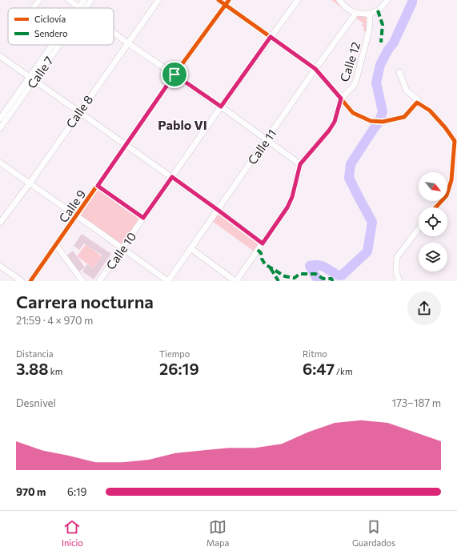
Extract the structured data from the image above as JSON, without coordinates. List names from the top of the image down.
{
  "streets": {
    "street": [
      "Calle 12",
      "Calle 7",
      "Calle 8",
      "Calle 11",
      "Calle 9",
      "Calle 10"
    ]
  },
  "districts": ["Pablo VI"],
  "legend": ["Ciclovía", "Sendero"],
  "north": "bottom right",
  "page": {
    "heading": ["Carrera nocturna", "21:59 · 4 × 970 m"],
    "stats": [
      ["Distancia", "3.88 km"],
      ["Tiempo", "26:19"],
      ["Ritmo", "6:47 /km"]
    ],
    "chart": ["Desnivel", "173–187 m"],
    "list": [
      {
        "name": "970 m",
        "note": "6:19"
      }
    ],
    "tabs": ["Inicio", "Mapa", "Guardados"]
  }
}
